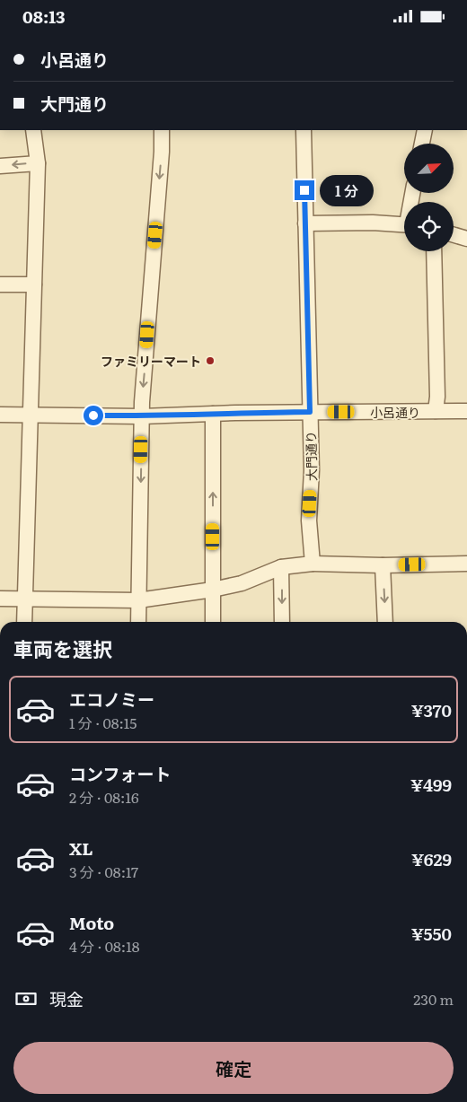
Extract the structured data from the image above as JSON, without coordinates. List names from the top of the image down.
{
  "streets": {
    "street": ["小呂通り", "大門通り"]
  },
  "crossings": [
    ["小呂通り", "大門通り"]
  ],
  "places": ["ファミリーマート"],
  "north": "top right",
  "page": {
    "status": "08:13",
    "banner": ["小呂通り", "大門通り"],
    "bubble": "1 分",
    "heading": "車両を選択",
    "list": [
      {
        "name": "エコノミー",
        "note": "1 分 · 08:15",
        "value": "¥370"
      },
      {
        "name": "コンフォート",
        "note": "2 分 · 08:16",
        "value": "¥499"
      },
      {
        "name": "XL",
        "note": "3 分 · 08:17",
        "value": "¥629"
      },
      {
        "name": "Moto",
        "note": "4 分 · 08:18",
        "value": "¥550"
      }
    ],
    "pay": ["現金", "230 m"],
    "buttons": "確定"
  }
}
